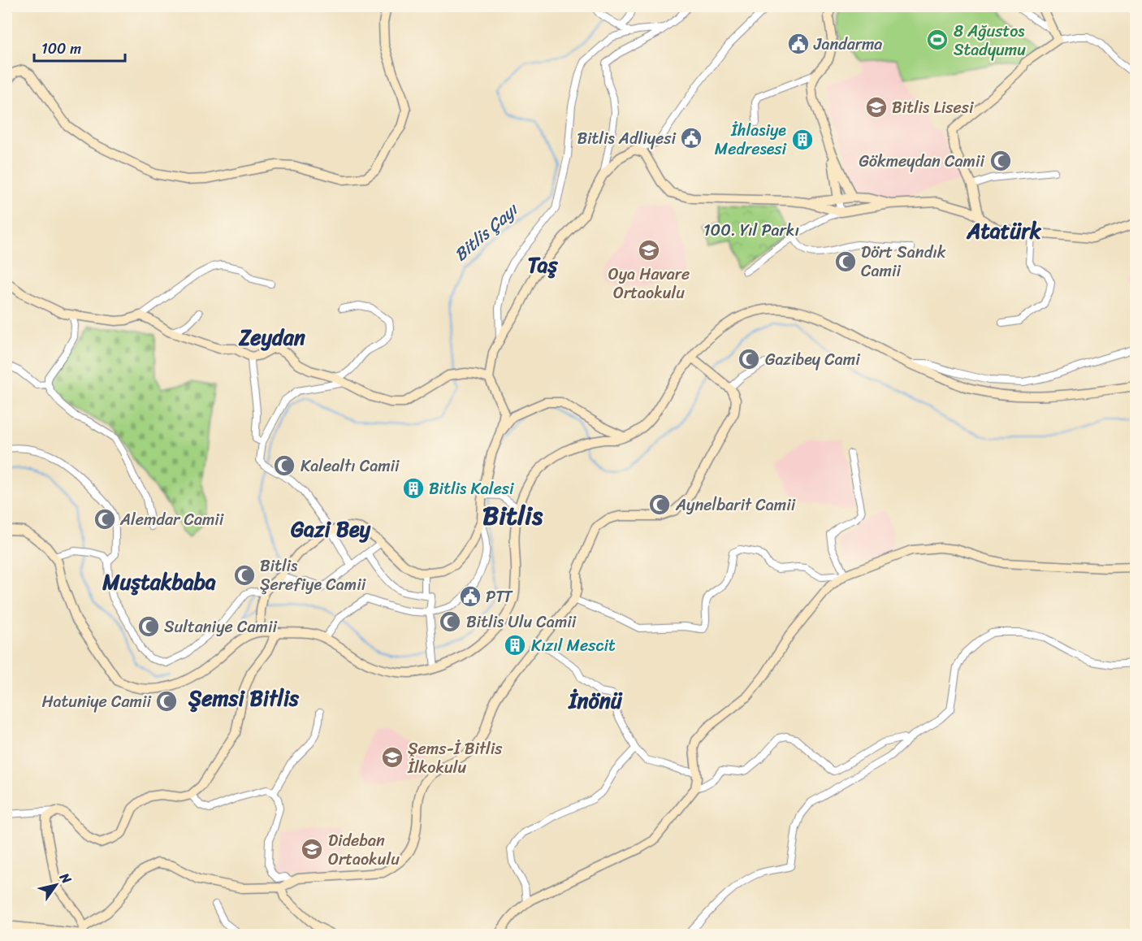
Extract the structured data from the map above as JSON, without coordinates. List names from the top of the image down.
{
  "districts": [
    "Atatürk",
    "Taş",
    "Zeydan",
    "Bitlis",
    "Gazi Bey",
    "Muştakbaba",
    "Şemsi Bitlis",
    "İnönü"
  ],
  "water": ["Bitlis Çayı"],
  "parks": ["100. Yıl Parkı"],
  "places": {
    "sports": ["8 Ağustos Stadyumu"],
    "public building": ["Jandarma", "Bitlis Adliyesi", "PTT"],
    "school or university": [
      "Bitlis Lisesi",
      "Oya Havare Ortaokulu",
      "Şems-İ Bitlis İlkokulu",
      "Dideban Ortaokulu"
    ],
    "building": ["İhlasiye Medresesi", "Bitlis Kalesi", "Kızıl Mescit"],
    "mosque": [
      "Gökmeydan Camii",
      "Dört Sandık Camii",
      "Gazibey Cami",
      "Kalealtı Camii",
      "Aynelbarit Camii",
      "Alemdar Camii",
      "Bitlis Şerefiye Camii",
      "Bitlis Ulu Camii",
      "Sultaniye Camii",
      "Hatuniye Camii"
    ]
  },
  "scale_bar": "100 m",
  "north": "top right"
}
